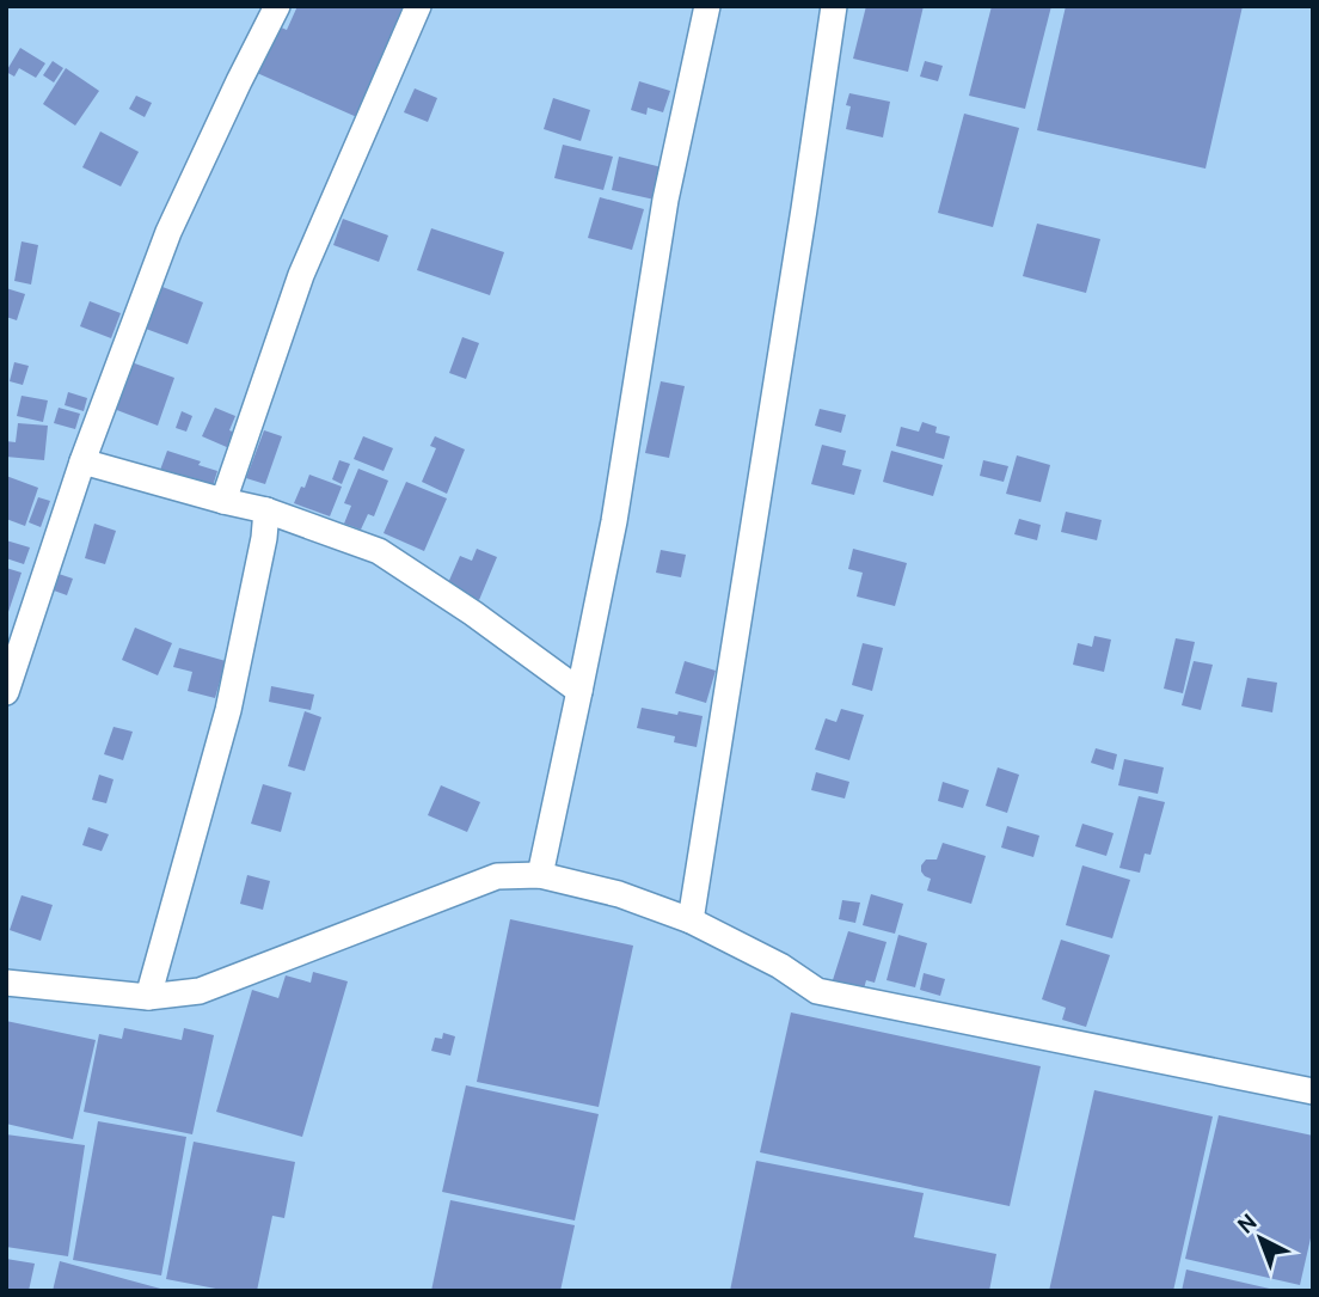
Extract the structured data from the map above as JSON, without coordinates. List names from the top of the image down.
{
  "north": "top left"
}
